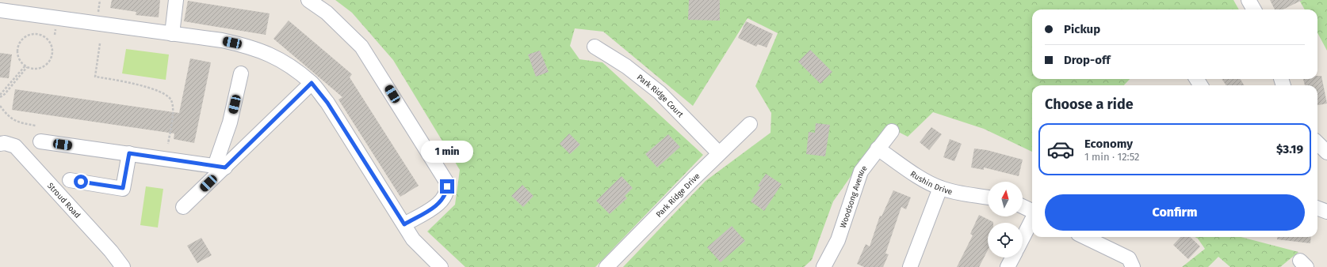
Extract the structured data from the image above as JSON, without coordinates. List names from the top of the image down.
{
  "streets": {
    "street": [
      "Park Ridge Court",
      "Rushin Drive",
      "Park Ridge Drive",
      "Woodsong Avenue",
      "Stroud Road"
    ]
  },
  "crossings": [
    ["Park Ridge Court", "Park Ridge Drive"],
    ["Rushin Drive", "Woodsong Avenue"]
  ],
  "north": "top",
  "page": {
    "banner": ["Pickup", "Drop-off"],
    "heading": "Choose a ride",
    "list": [
      {
        "name": "Economy",
        "note": "1 min · 12:52",
        "value": "$3.19"
      }
    ],
    "bubble": "1 min",
    "buttons": "Confirm"
  }
}
